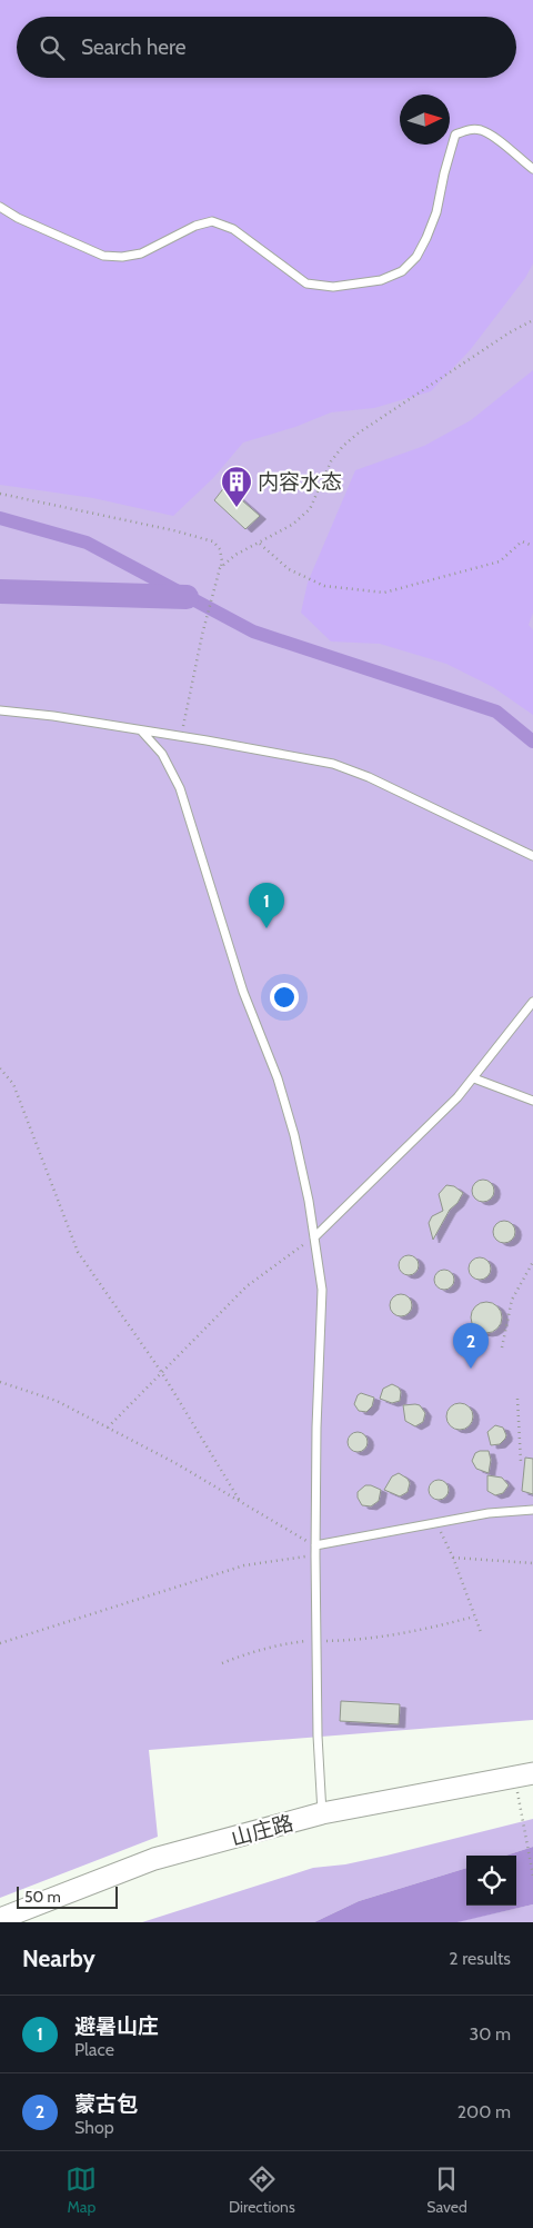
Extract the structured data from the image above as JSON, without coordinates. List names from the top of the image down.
{
  "streets": {
    "main road": ["山庄路"]
  },
  "places": {
    "building": ["内容水态"]
  },
  "scale_bar": "50 m",
  "north": "right",
  "page": {
    "search": "Search here",
    "pins": ["1", "2"],
    "scale": "50 m",
    "heading": ["Nearby", "2 results"],
    "list": [
      {
        "mark": "1",
        "name": "避暑山庄",
        "note": "Place",
        "value": "30 m"
      },
      {
        "mark": "2",
        "name": "蒙古包",
        "note": "Shop",
        "value": "200 m"
      }
    ],
    "nav": ["Map", "Directions", "Saved"]
  }
}
